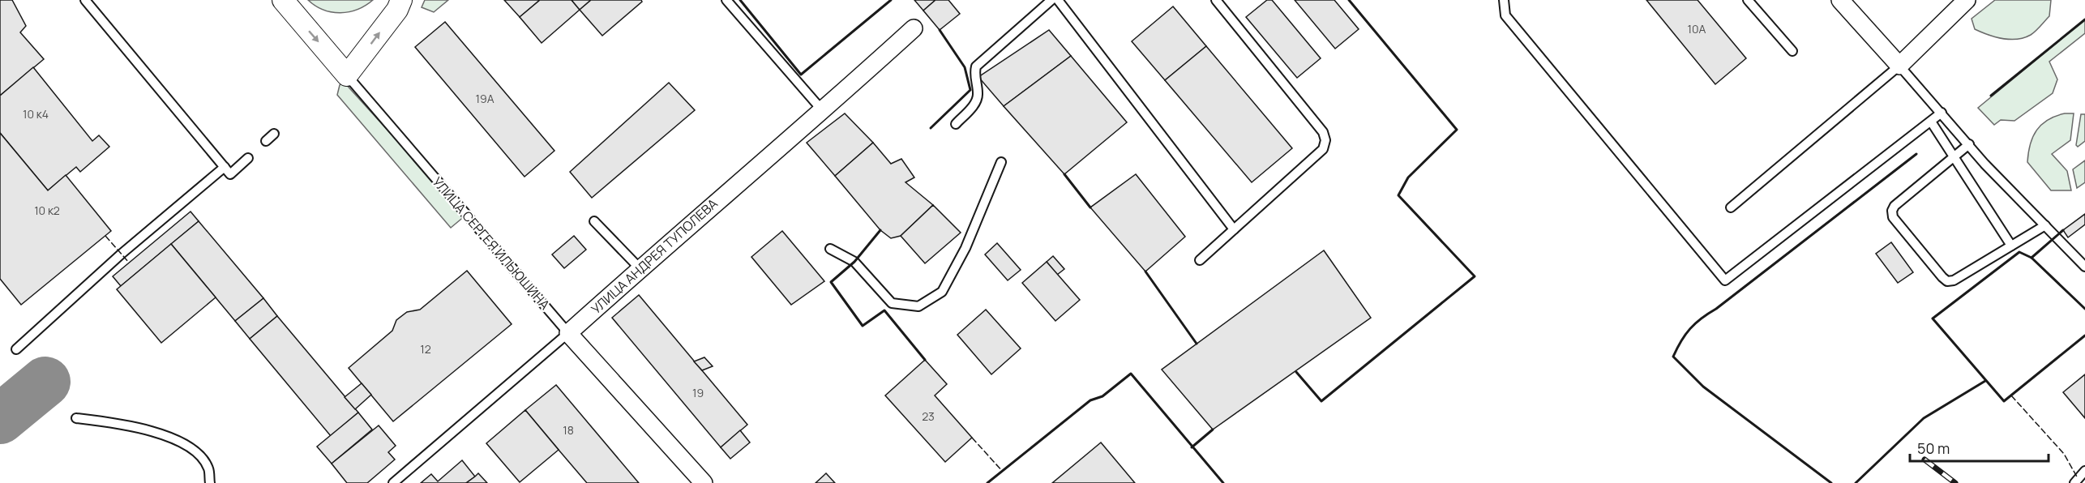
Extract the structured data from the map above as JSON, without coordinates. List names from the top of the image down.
{
  "streets": {
    "street": ["УЛИЦА СЕРГЕЯ ИЛЬЮШИНА", "УЛИЦА АНДРЕЯ ТУПОЛЕВА"]
  },
  "crossings": [
    ["УЛИЦА СЕРГЕЯ ИЛЬЮШИНА", "УЛИЦА АНДРЕЯ ТУПОЛЕВА"]
  ],
  "house_numbers": [
    "10А",
    "19А",
    "10 к4",
    "10 к2",
    "12",
    "19",
    "23",
    "18"
  ],
  "scale_bar": "50 m"
}
